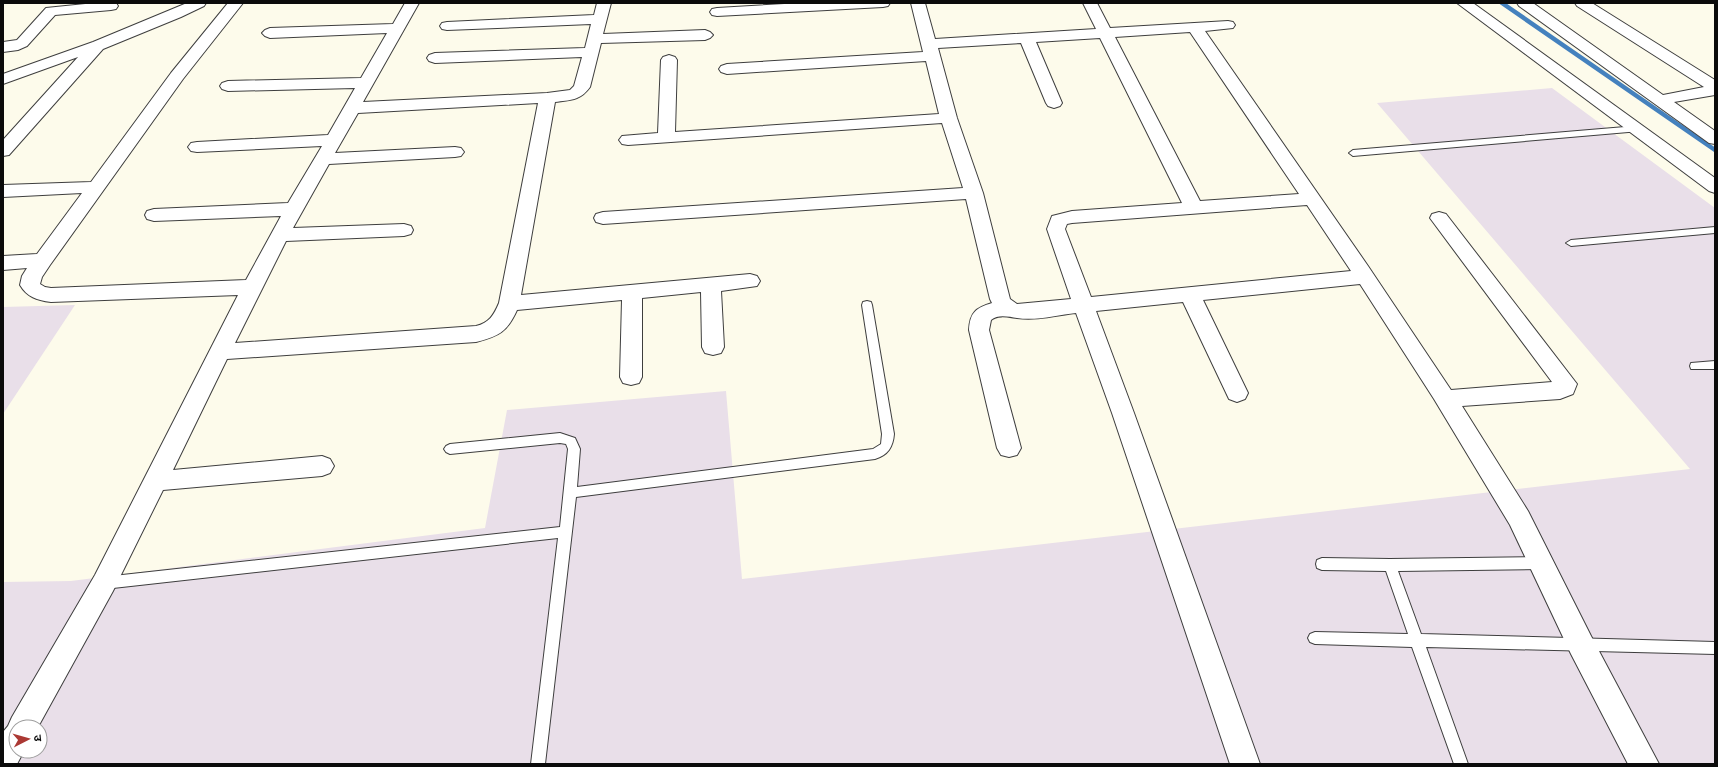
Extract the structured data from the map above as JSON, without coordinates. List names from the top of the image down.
{
  "north": "right"
}
